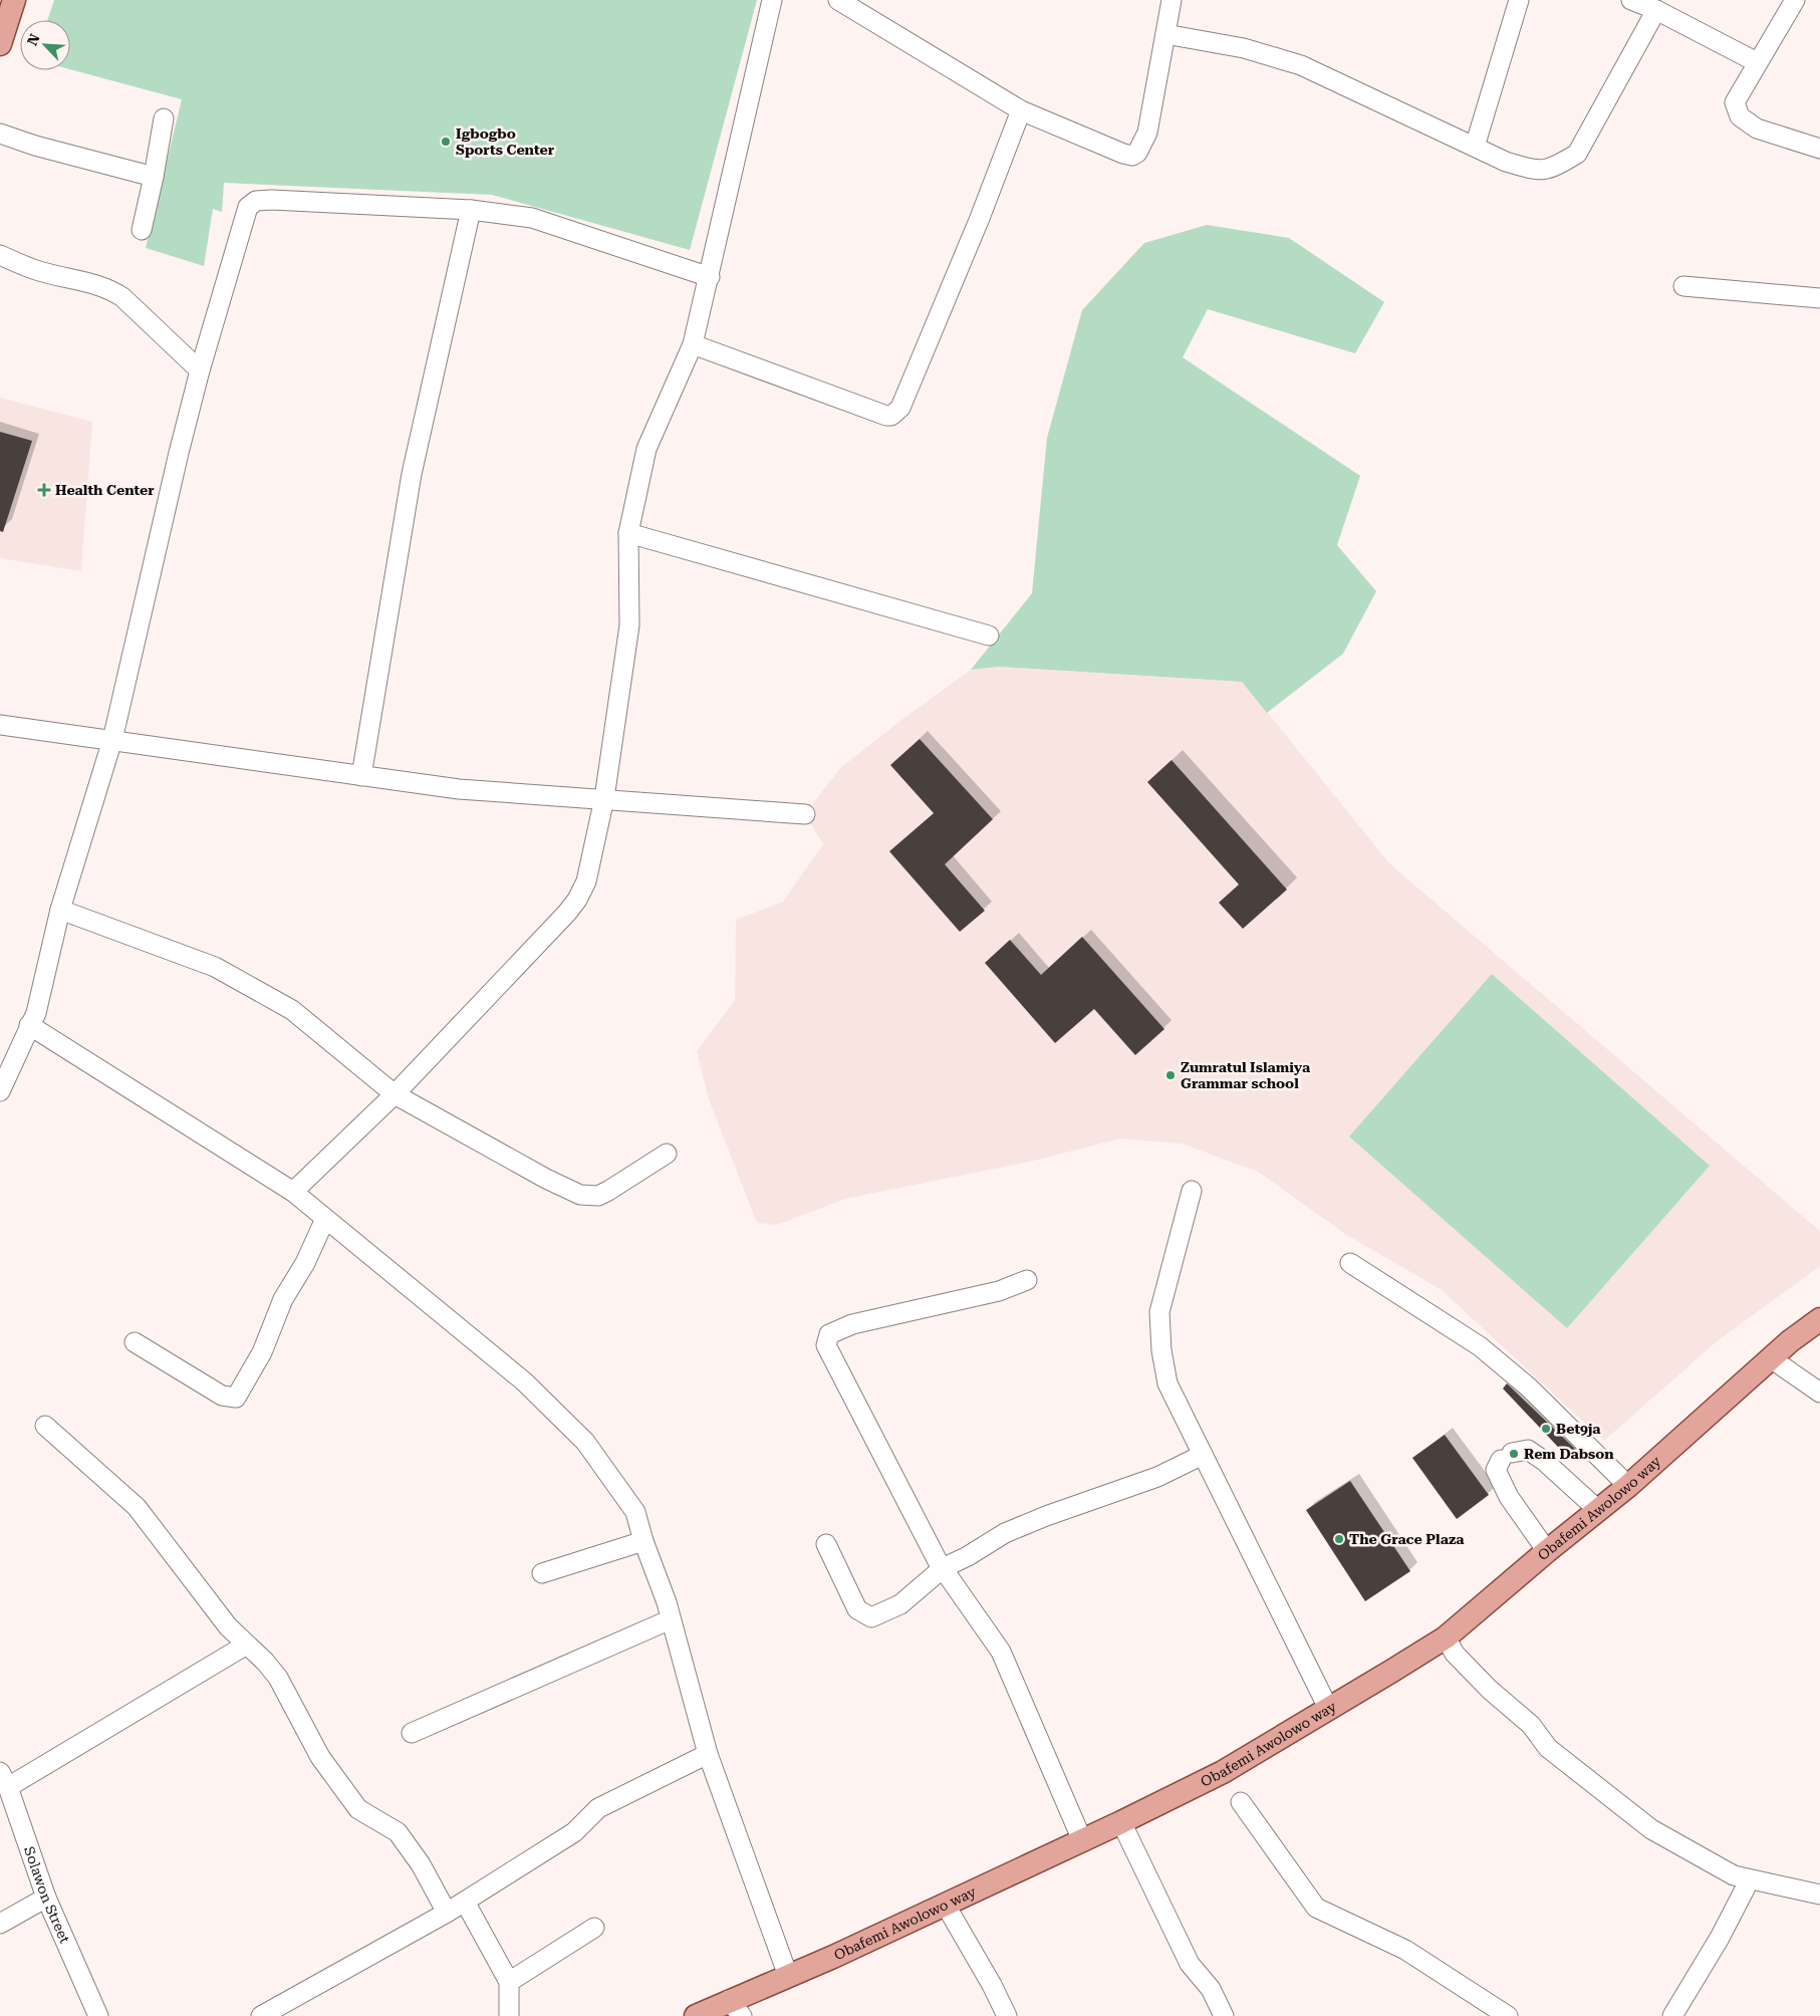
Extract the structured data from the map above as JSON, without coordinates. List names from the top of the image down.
{
  "streets": {
    "main road": ["Obafemi Awolowo way"],
    "street": ["Solawon Street"]
  },
  "places": {
    "other": [
      "Igbogbo Sports Center",
      "Zumratul Islamiya Grammar school",
      "Bet9ja",
      "Rem Dabson",
      "The Grace Plaza"
    ],
    "health": ["Health Center"]
  },
  "north": "top left"
}
